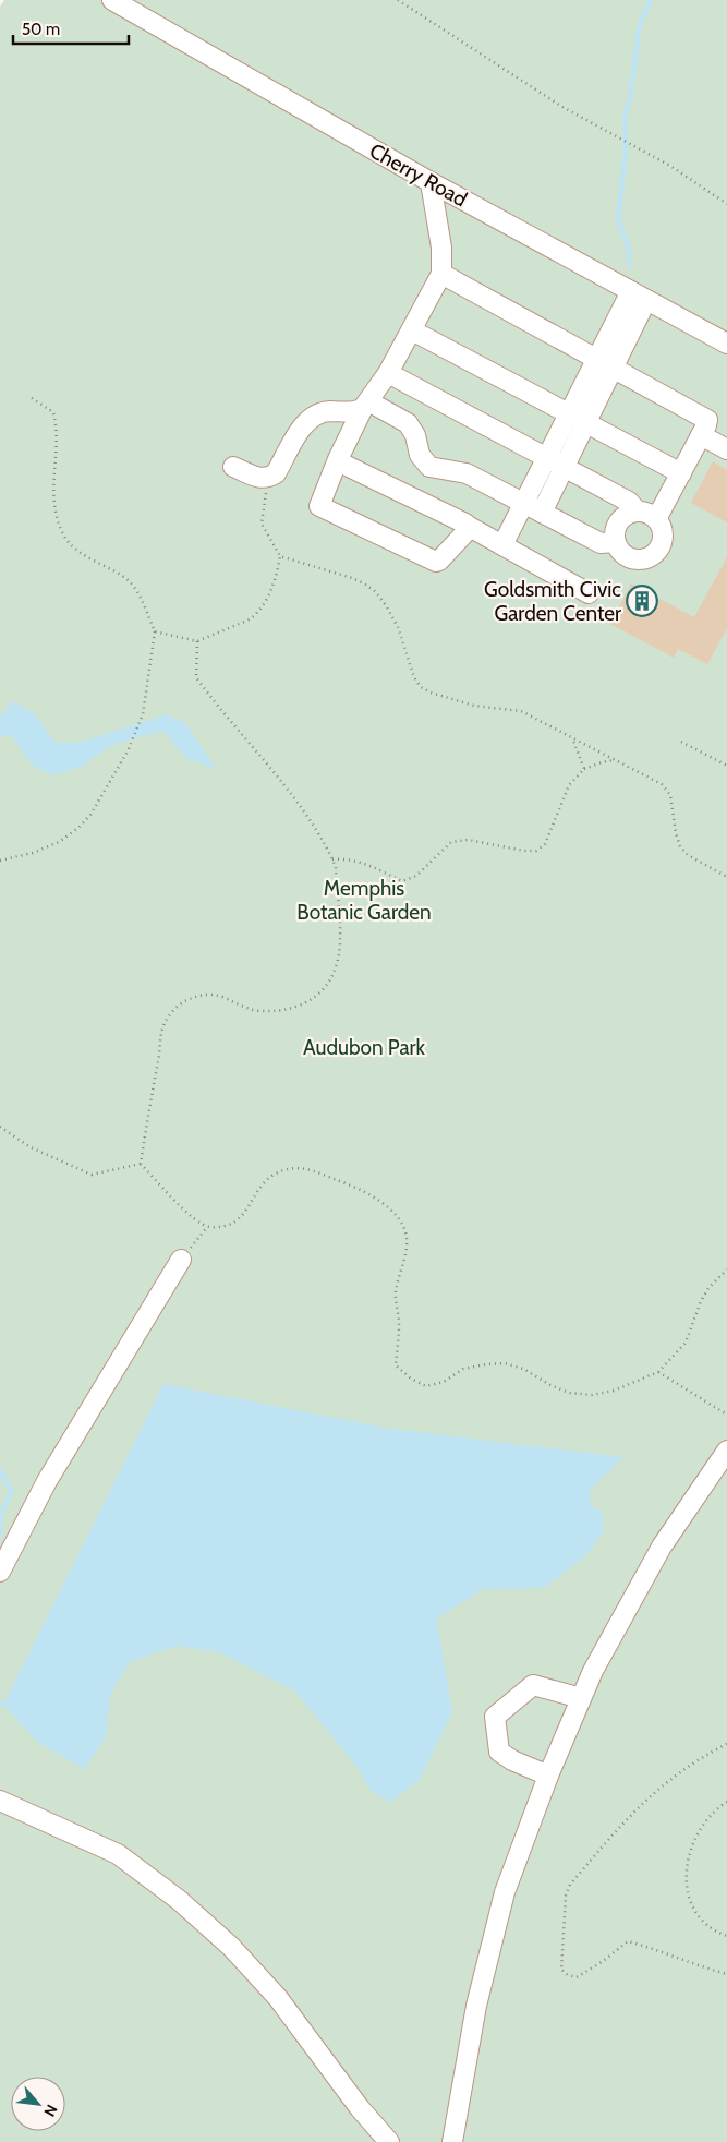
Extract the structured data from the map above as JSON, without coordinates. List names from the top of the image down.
{
  "streets": {
    "street": ["Cherry Road"]
  },
  "parks": ["Memphis Botanic Garden", "Audubon Park"],
  "places": {
    "building": ["Goldsmith Civic Garden Center"]
  },
  "scale_bar": "50 m",
  "north": "bottom right"
}
